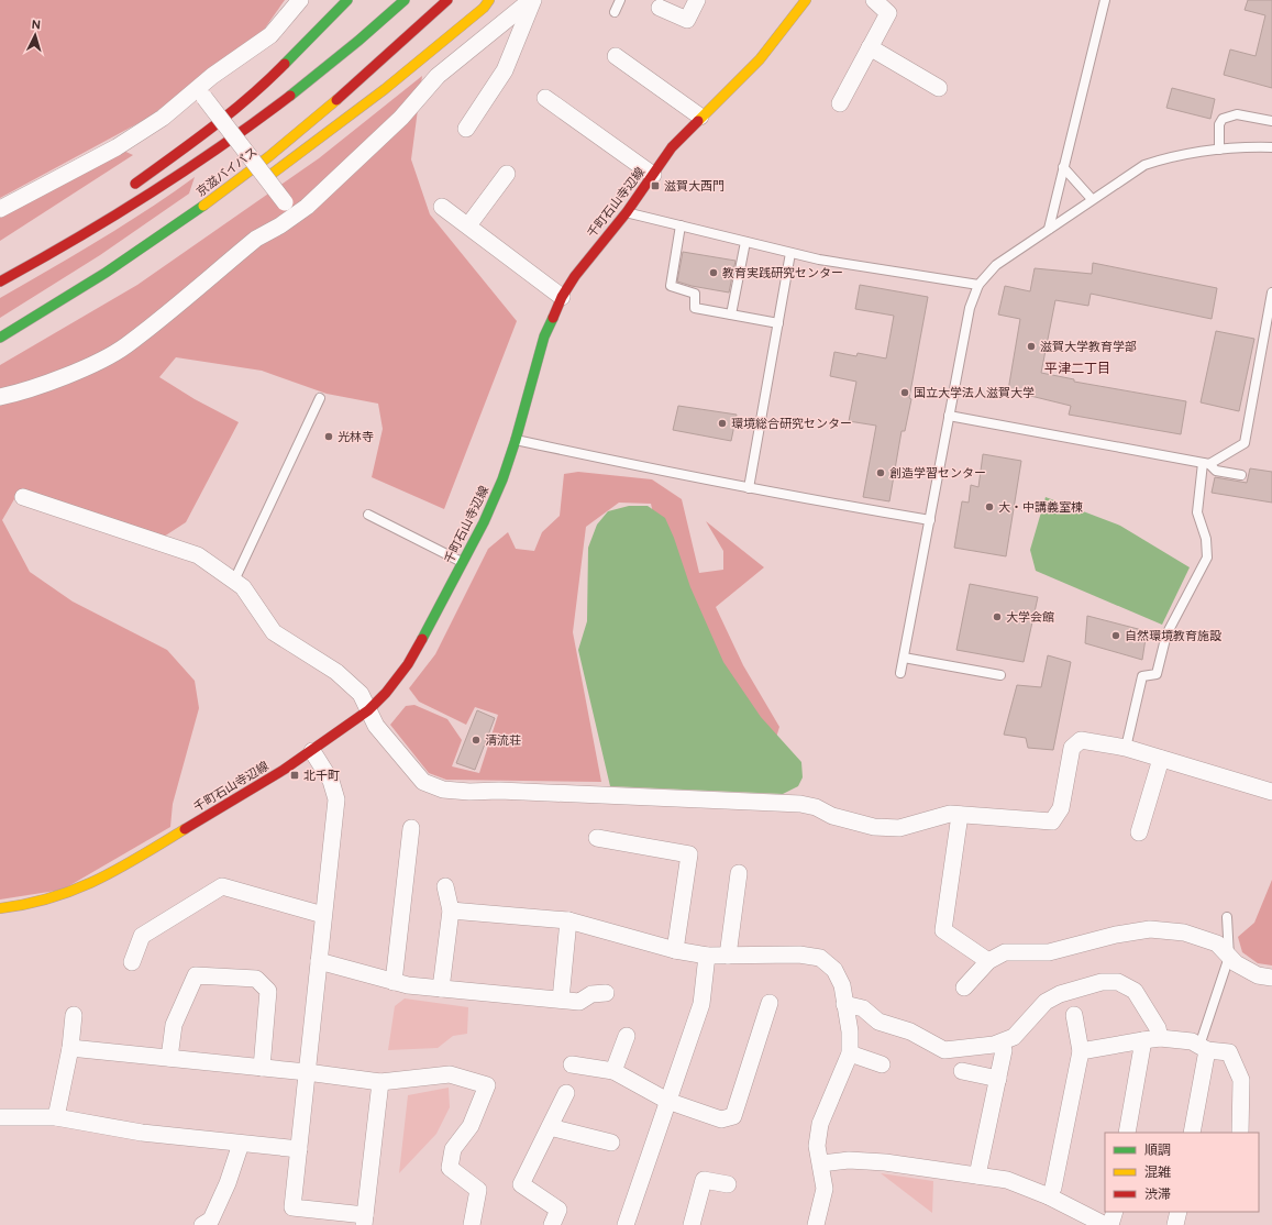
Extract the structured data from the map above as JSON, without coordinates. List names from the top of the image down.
{
  "streets": {
    "main road": ["京滋バイパス", "千町石山寺辺線"]
  },
  "districts": ["平津二丁目"],
  "places": {
    "transit": ["滋賀大西門", "北千町"],
    "other": [
      "教育実践研究センター",
      "滋賀大学教育学部",
      "国立大学法人滋賀大学",
      "環境総合研究センター",
      "光林寺",
      "創造学習センター",
      "大・中講義室棟",
      "大学会館",
      "自然環境教育施設",
      "清流荘"
    ]
  },
  "legend": ["順調", "混雑", "渋滞"],
  "north": "top"
}
